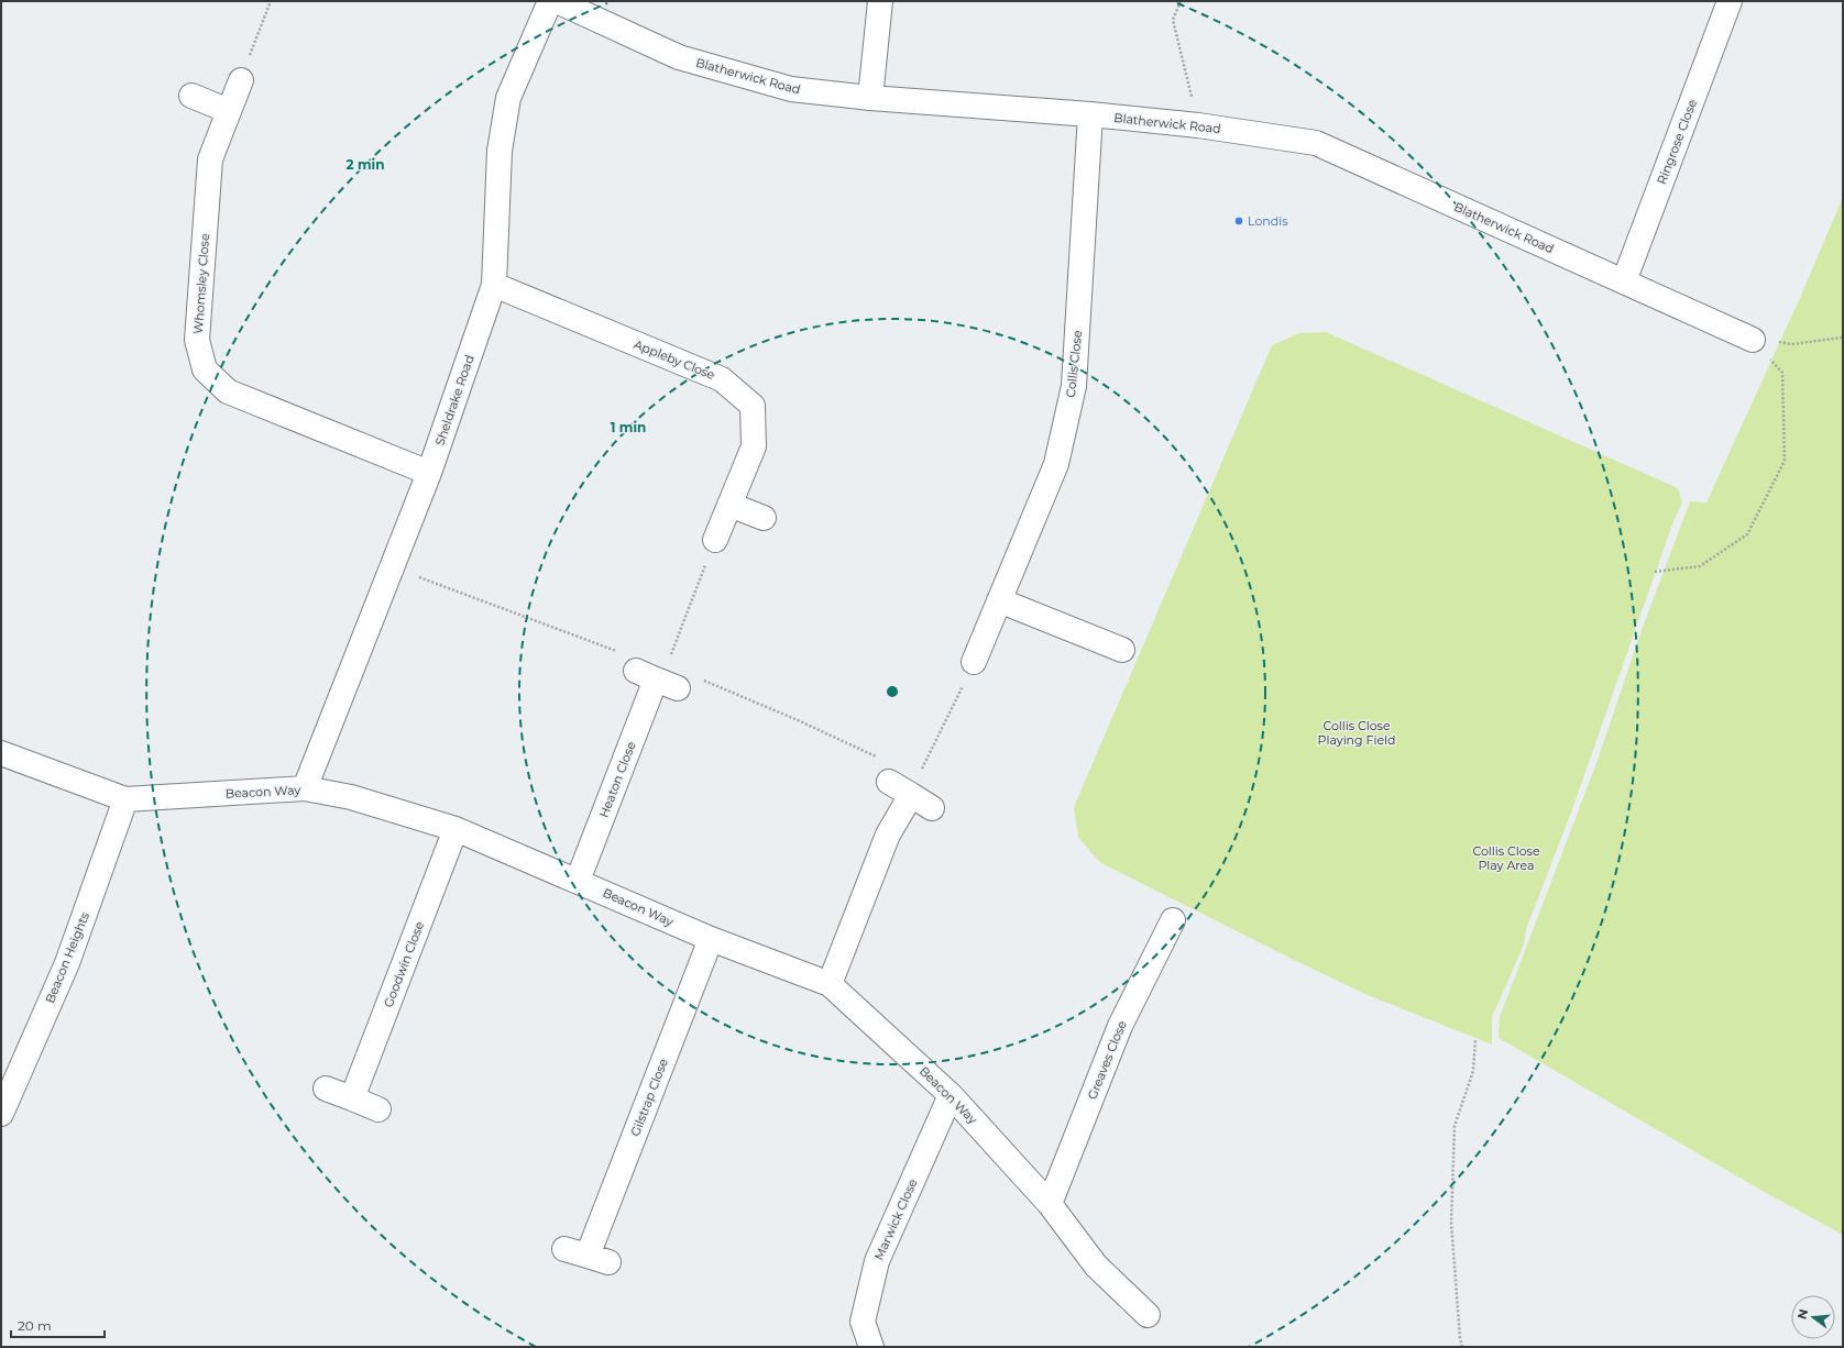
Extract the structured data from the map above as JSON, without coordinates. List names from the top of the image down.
{
  "streets": {
    "street": [
      "Blatherwick Road",
      "Ringrose Close",
      "Whomsley Close",
      "Appleby Close",
      "Collis Close",
      "Sheldrake Road",
      "Heaton Close",
      "Beacon Way",
      "Beacon Heights",
      "Goodwin Close",
      "Greaves Close",
      "Gilstrap Close",
      "Marwick Close"
    ]
  },
  "crossings": [
    ["Blatherwick Road", "Ringrose Close"],
    ["Blatherwick Road", "Collis Close"],
    ["Whomsley Close", "Sheldrake Road"],
    ["Appleby Close", "Sheldrake Road"],
    ["Sheldrake Road", "Beacon Way"],
    ["Heaton Close", "Beacon Way"],
    ["Beacon Way", "Beacon Heights"],
    ["Beacon Way", "Goodwin Close"],
    ["Beacon Way", "Greaves Close"],
    ["Beacon Way", "Gilstrap Close"],
    ["Beacon Way", "Marwick Close"]
  ],
  "parks": ["Collis Close Playing Field", "Collis Close Play Area"],
  "places": ["Londis"],
  "scale_bar": "20 m",
  "north": "left",
  "rings": ["2 min", "1 min"]
}
